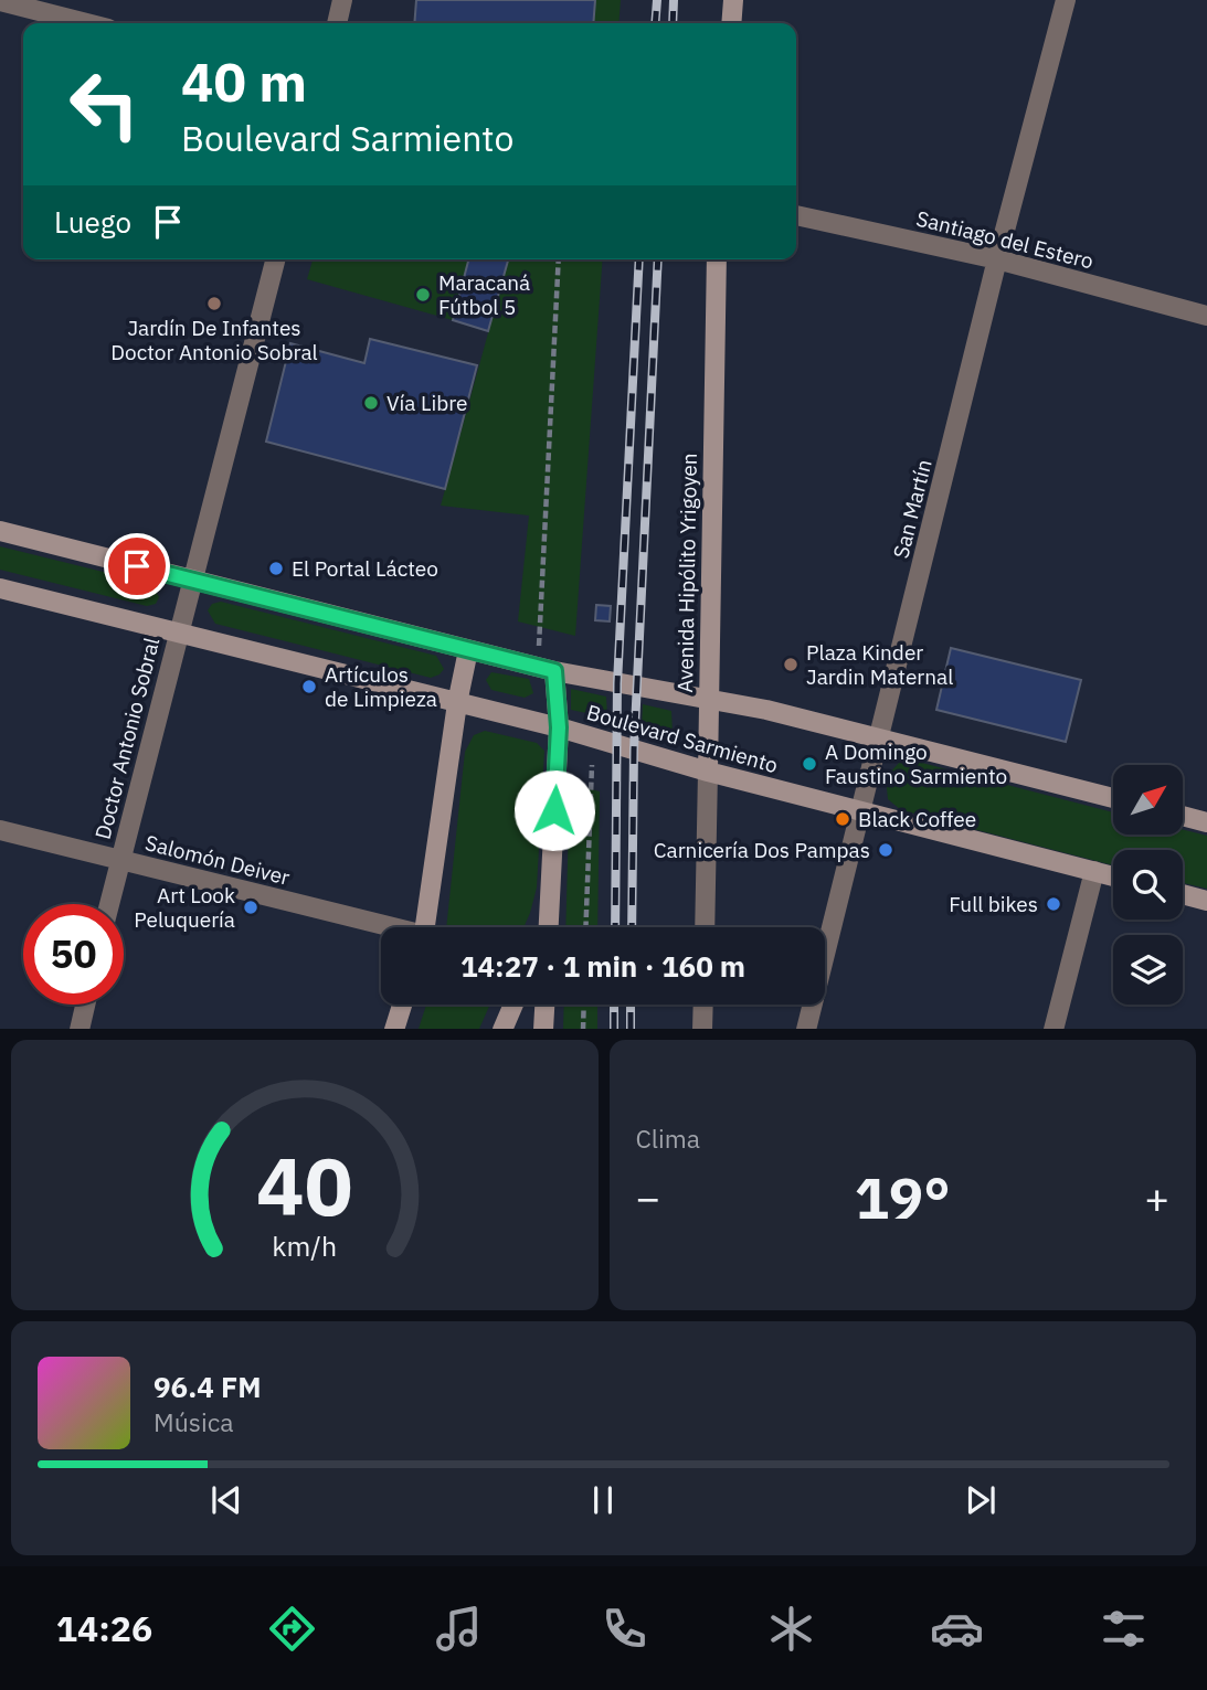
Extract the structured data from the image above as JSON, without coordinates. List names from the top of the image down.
{
  "streets": {
    "main road": ["Avenida Hipólito Yrigoyen", "Boulevard Sarmiento"],
    "street": [
      "Santiago del Estero",
      "San Martín",
      "Doctor Antonio Sobral",
      "Salomón Deiver"
    ]
  },
  "crossings": [
    ["Santiago del Estero", "San Martín"],
    ["San Martín", "Boulevard Sarmiento"],
    ["Avenida Hipólito Yrigoyen", "Boulevard Sarmiento"],
    ["Doctor Antonio Sobral", "Boulevard Sarmiento"],
    ["Doctor Antonio Sobral", "Salomón Deiver"]
  ],
  "places": [
    "Maracaná Fútbol 5",
    "Jardín De Infantes Doctor Antonio Sobral",
    "Vía Libre",
    "El Portal Lácteo",
    "Plaza Kinder Jardin Maternal",
    "Artículos de Limpieza",
    "A Domingo Faustino Sarmiento",
    "Black Coffee",
    "Carnicería Dos Pampas",
    "Full bikes",
    "Art Look Peluquería"
  ],
  "north": "top right",
  "page": {
    "turn": ["40 m", "Boulevard Sarmiento"],
    "then": "Luego",
    "limit": "50",
    "trip": "14:27 · 1 min · 160 m",
    "tile": "Clima",
    "heat": ["−", "19°", "+"],
    "song": ["96.4 FM", "Música"],
    "tabs": "14:26",
    "gauge": ["40", "km/h"]
  }
}
